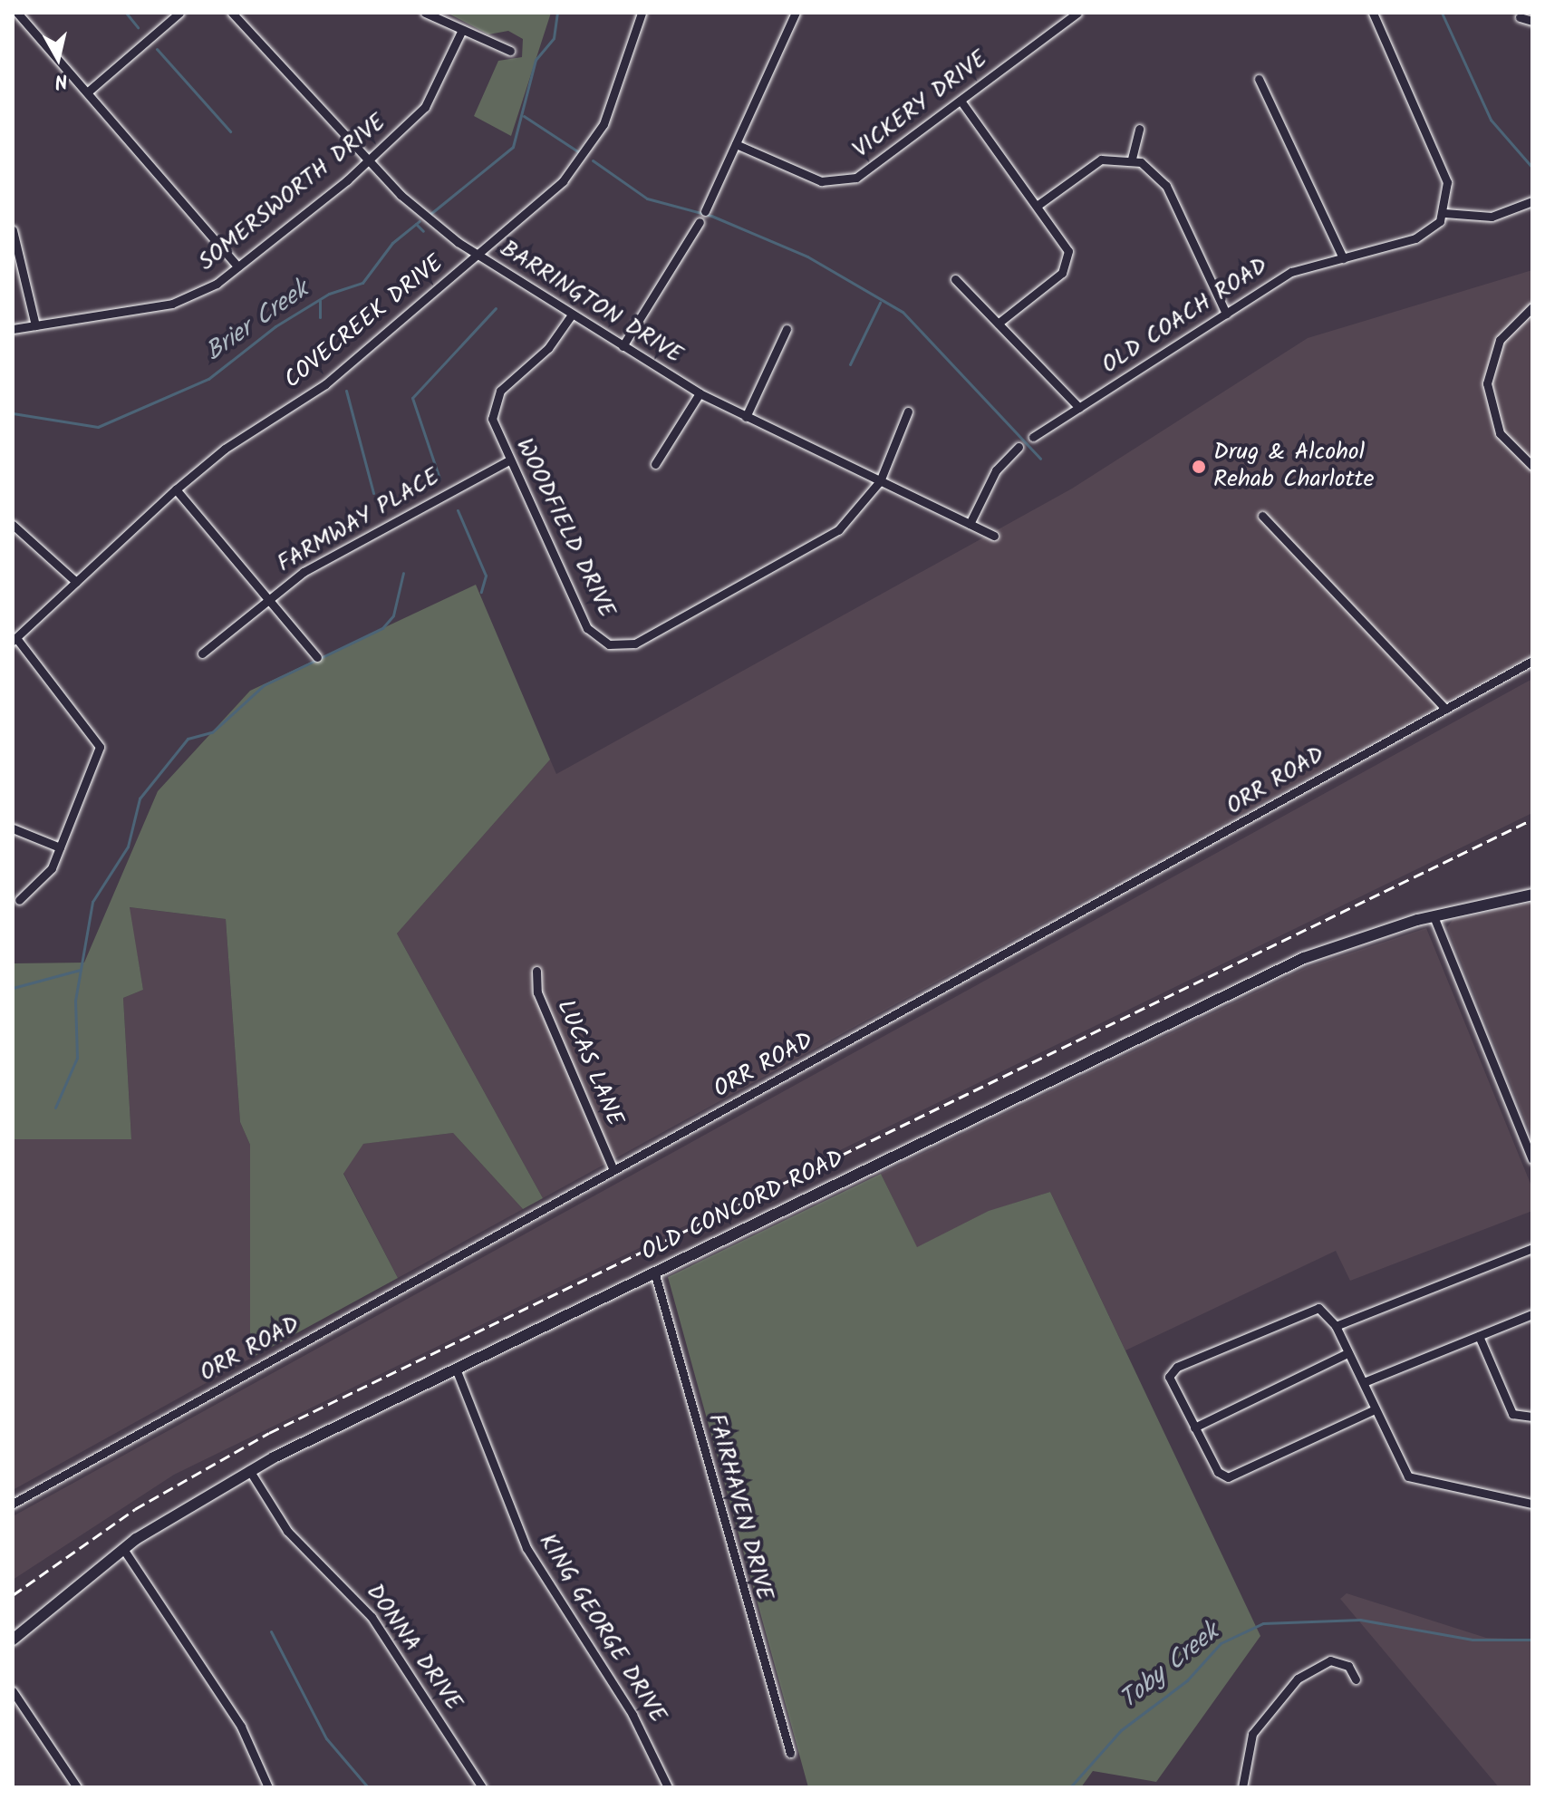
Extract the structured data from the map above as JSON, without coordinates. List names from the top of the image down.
{
  "streets": {
    "street": [
      "VICKERY DRIVE",
      "SOMERSWORTH DRIVE",
      "BARRINGTON DRIVE",
      "OLD COACH ROAD",
      "COVECREEK DRIVE",
      "FARMWAY PLACE",
      "WOODFIELD DRIVE",
      "ORR ROAD",
      "LUCAS LANE",
      "OLD CONCORD ROAD",
      "FAIRHAVEN DRIVE",
      "KING GEORGE DRIVE",
      "DONNA DRIVE"
    ]
  },
  "crossings": [
    ["SOMERSWORTH DRIVE", "BARRINGTON DRIVE"],
    ["BARRINGTON DRIVE", "COVECREEK DRIVE"],
    ["BARRINGTON DRIVE", "WOODFIELD DRIVE"],
    ["FARMWAY PLACE", "WOODFIELD DRIVE"],
    ["ORR ROAD", "LUCAS LANE"],
    ["OLD CONCORD ROAD", "FAIRHAVEN DRIVE"],
    ["OLD CONCORD ROAD", "KING GEORGE DRIVE"],
    ["OLD CONCORD ROAD", "DONNA DRIVE"]
  ],
  "water": ["Brier Creek", "Toby Creek"],
  "places": ["Drug & Alcohol Rehab Charlotte"],
  "north": "bottom"
}
